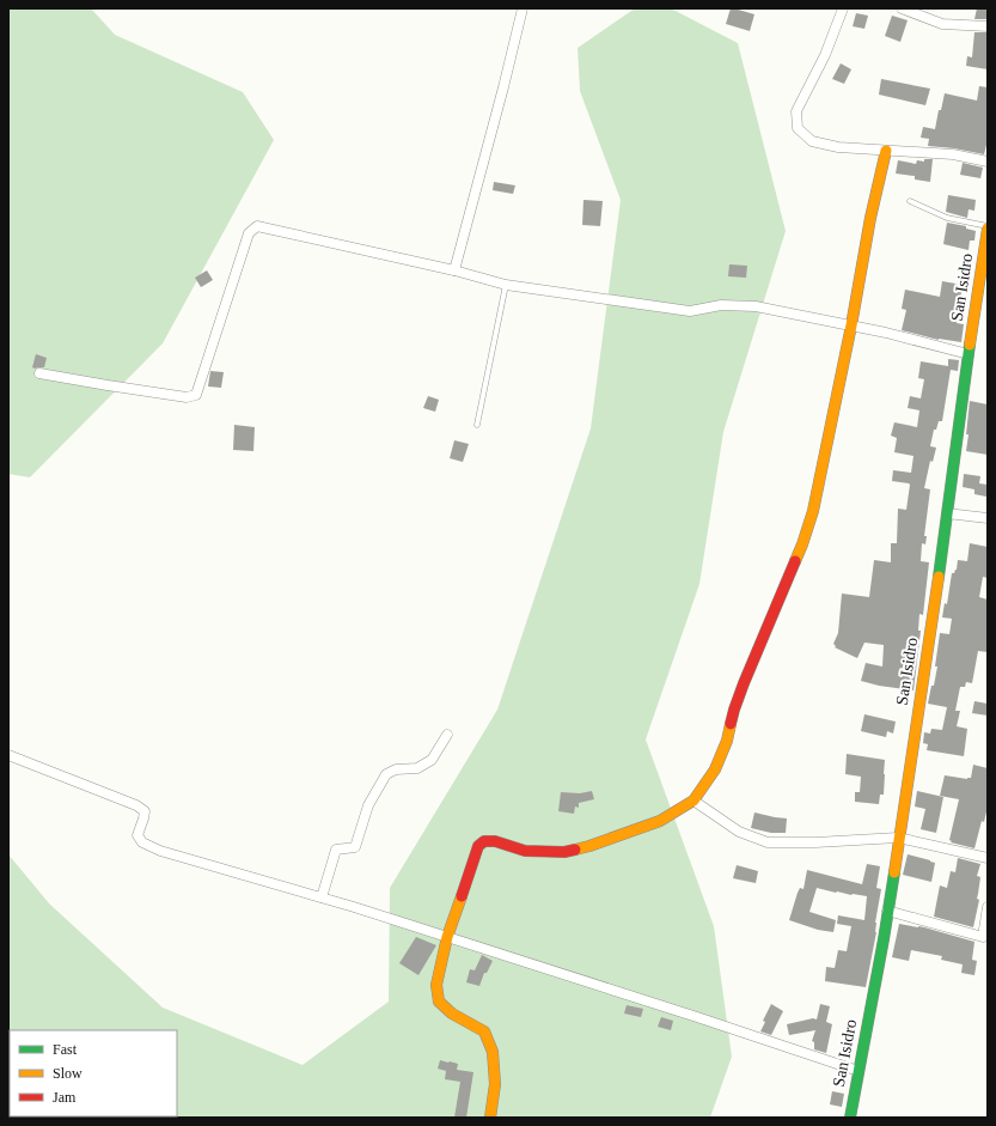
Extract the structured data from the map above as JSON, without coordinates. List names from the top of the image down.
{
  "streets": {
    "street": ["San Isidro"]
  },
  "legend": ["Fast", "Slow", "Jam"]
}
